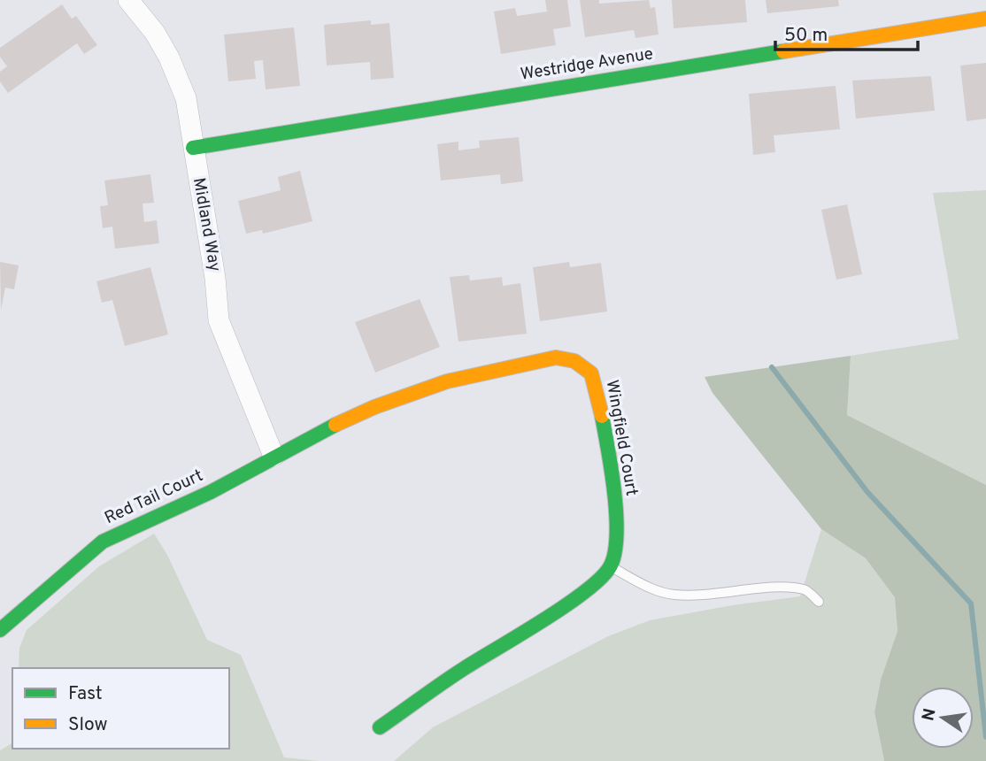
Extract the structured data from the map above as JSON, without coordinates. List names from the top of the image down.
{
  "streets": {
    "street": [
      "Westridge Avenue",
      "Midland Way",
      "Wingfield Court",
      "Red Tail Court"
    ]
  },
  "crossings": [
    ["Westridge Avenue", "Midland Way"],
    ["Midland Way", "Wingfield Court"],
    ["Midland Way", "Red Tail Court"],
    ["Wingfield Court", "Red Tail Court"]
  ],
  "legend": ["Fast", "Slow"],
  "scale_bar": "50 m",
  "north": "left"
}
